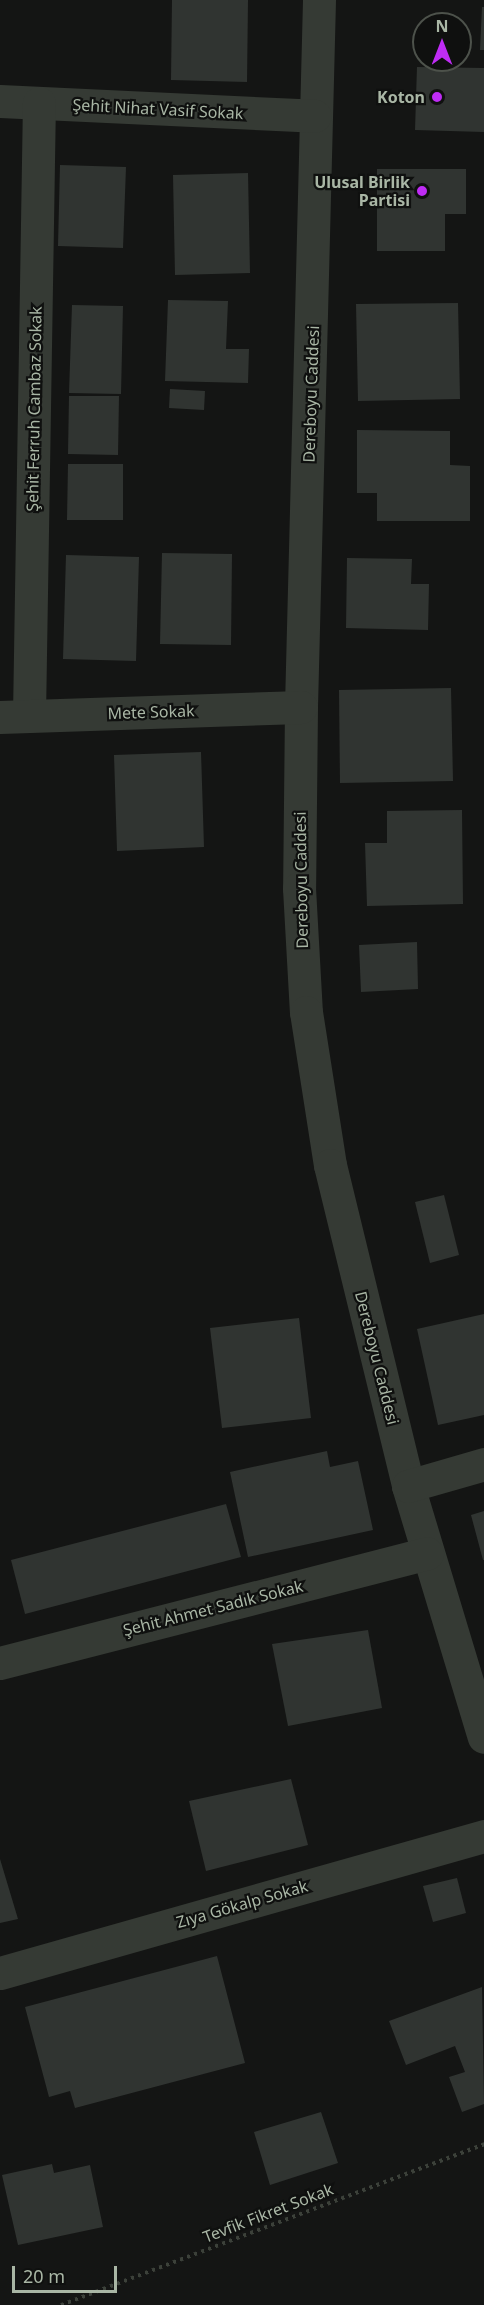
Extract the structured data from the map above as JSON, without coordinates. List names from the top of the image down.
{
  "streets": {
    "street": [
      "Şehit Nihat Vasif Sokak",
      "Dereboyu Caddesi",
      "Şehit Ferruh Cambaz Sokak",
      "Mete Sokak",
      "Şehit Ahmet Sadık Sokak",
      "Zıya Gökalp Sokak"
    ],
    "path": ["Tevfik Fikret Sokak"]
  },
  "crossings": [
    ["Şehit Nihat Vasif Sokak", "Dereboyu Caddesi"],
    ["Şehit Nihat Vasif Sokak", "Şehit Ferruh Cambaz Sokak"],
    ["Dereboyu Caddesi", "Mete Sokak"],
    ["Dereboyu Caddesi", "Şehit Ahmet Sadık Sokak"],
    ["Şehit Ferruh Cambaz Sokak", "Mete Sokak"]
  ],
  "places": ["Koton", "Ulusal Birlik Partisi"],
  "scale_bar": "20 m",
  "north": "top"
}
